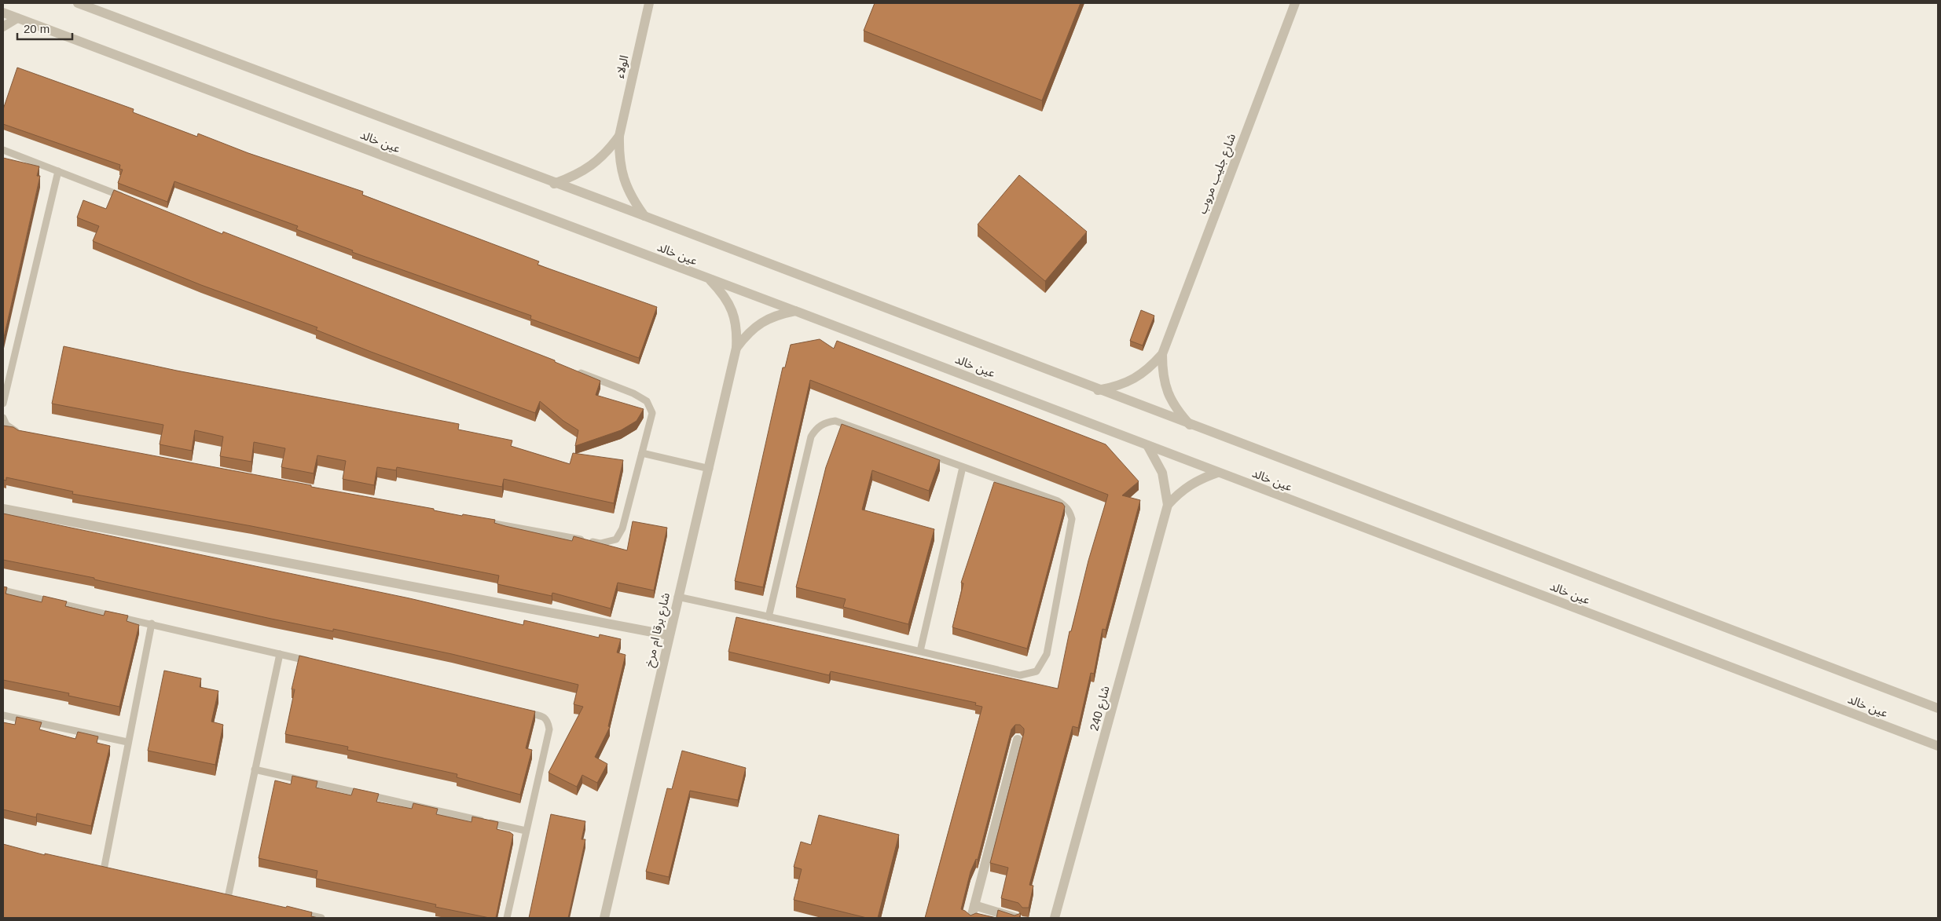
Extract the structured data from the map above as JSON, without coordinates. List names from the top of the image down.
{
  "streets": {
    "street": [
      "الولاء",
      "عين خالد",
      "شارع جليب مروب",
      "شارع برقا ام مرخ",
      "شارع 240"
    ]
  },
  "crossings": [
    ["الولاء", "عين خالد"],
    ["عين خالد", "شارع جليب مروب"],
    ["عين خالد", "شارع برقا ام مرخ"],
    ["عين خالد", "شارع 240"]
  ],
  "scale_bar": "20 m"
}
